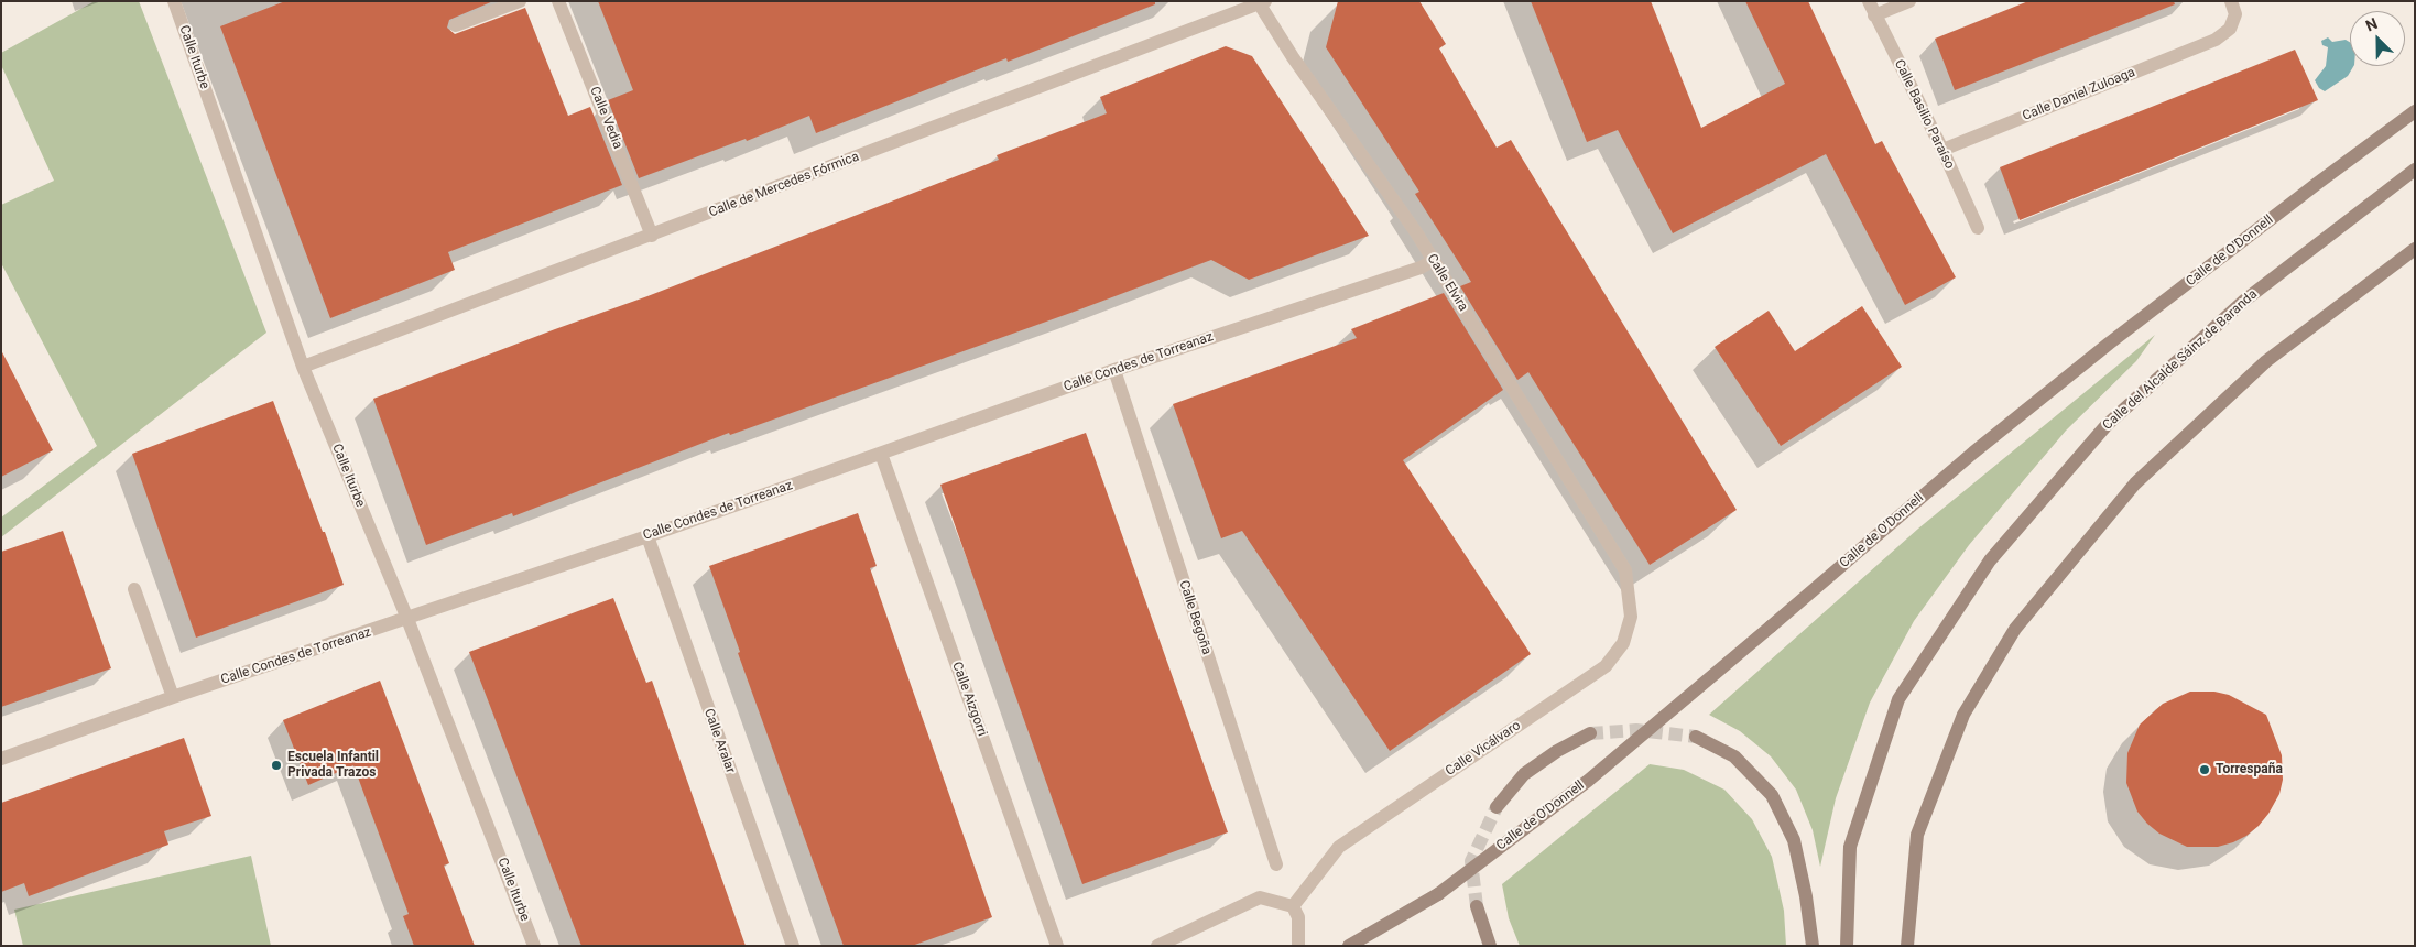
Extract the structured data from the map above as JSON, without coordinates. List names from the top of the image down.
{
  "streets": {
    "street": [
      "Calle Iturbe",
      "Calle Daniel Zuloaga",
      "Calle Basilio Paraíso",
      "Calle Vedia",
      "Calle de Mercedes Fórmica",
      "Calle de O'Donnell",
      "Calle Elvira",
      "Calle del Alcalde Sáinz de Baranda",
      "Calle Condes de Torreanaz",
      "Calle Begoña",
      "Calle Aizgorri",
      "Calle Aralar",
      "Calle Vicálvaro"
    ]
  },
  "crossings": [
    ["Calle Iturbe", "Calle de Mercedes Fórmica"],
    ["Calle Iturbe", "Calle Condes de Torreanaz"],
    ["Calle Daniel Zuloaga", "Calle Basilio Paraíso"],
    ["Calle Vedia", "Calle de Mercedes Fórmica"],
    ["Calle de Mercedes Fórmica", "Calle Elvira"],
    ["Calle Elvira", "Calle Condes de Torreanaz"],
    ["Calle Elvira", "Calle Vicálvaro"],
    ["Calle Condes de Torreanaz", "Calle Begoña"],
    ["Calle Condes de Torreanaz", "Calle Aizgorri"],
    ["Calle Condes de Torreanaz", "Calle Aralar"]
  ],
  "places": ["Escuela Infantil Privada Trazos", "Torrespaña"],
  "north": "top left"
}
